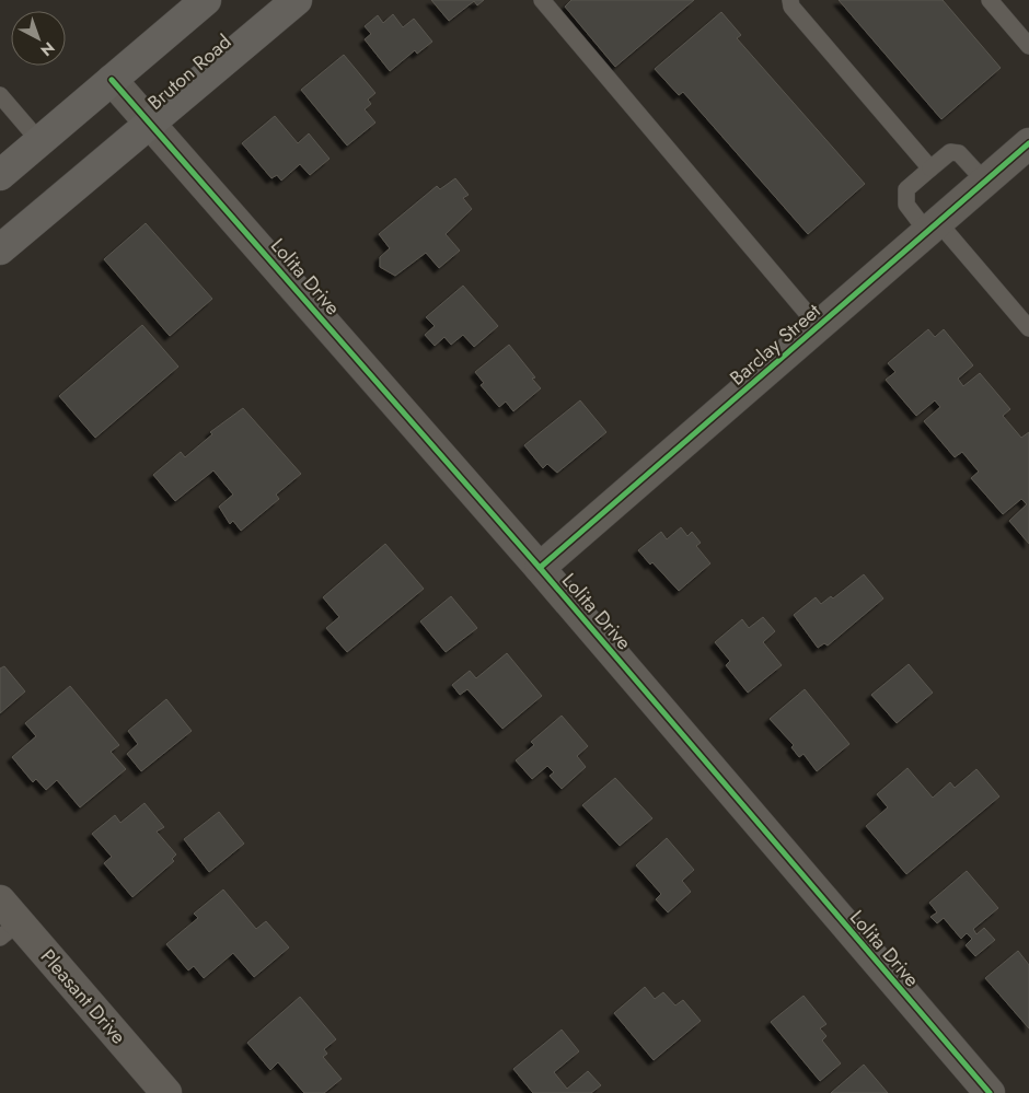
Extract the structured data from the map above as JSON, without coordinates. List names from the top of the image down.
{
  "streets": {
    "main road": ["Bruton Road"],
    "street": ["Lolita Drive", "Barclay Street", "Pleasant Drive"]
  },
  "crossings": [
    ["Bruton Road", "Lolita Drive"],
    ["Lolita Drive", "Barclay Street"]
  ],
  "north": "bottom right"
}
